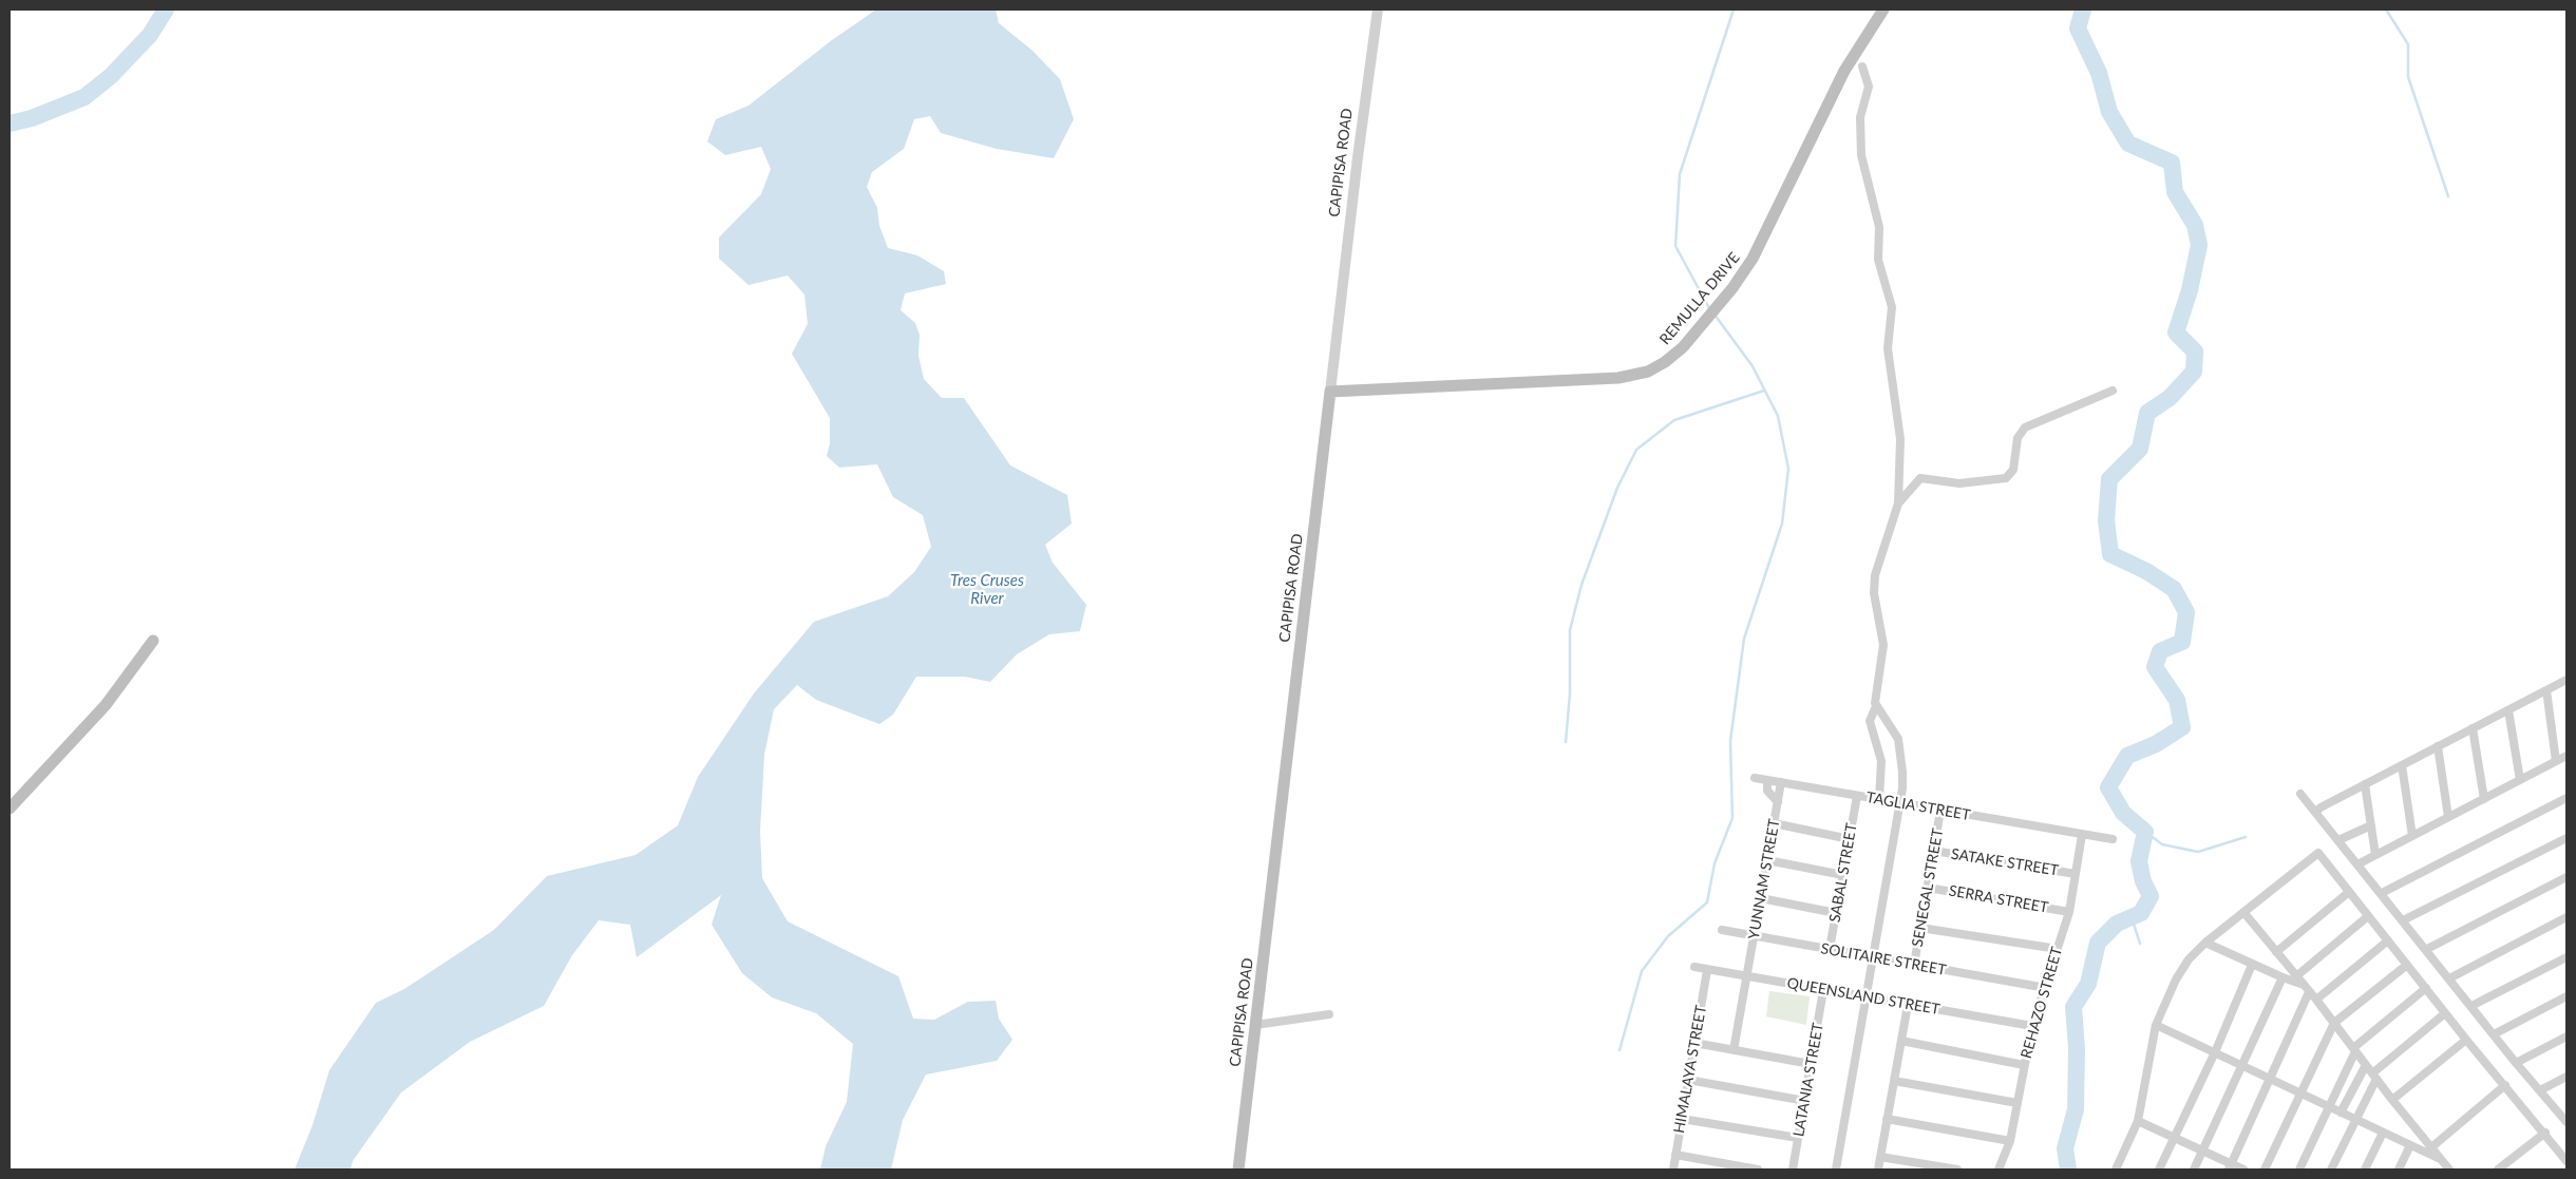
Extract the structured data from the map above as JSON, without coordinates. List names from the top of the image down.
{
  "streets": {
    "main road": ["CAPIPISA ROAD", "REMULLA DRIVE"],
    "street": [
      "TAGLIA STREET",
      "SATAKE STREET",
      "SABAL STREET",
      "YUNNAM STREET",
      "SENEGAL STREET",
      "SERRA STREET",
      "SOLITAIRE STREET",
      "QUEENSLAND STREET",
      "REHAZO STREET",
      "HIMALAYA STREET",
      "LATANIA STREET"
    ]
  },
  "crossings": [
    ["CAPIPISA ROAD", "REMULLA DRIVE"],
    ["TAGLIA STREET", "SABAL STREET"],
    ["TAGLIA STREET", "YUNNAM STREET"],
    ["TAGLIA STREET", "SENEGAL STREET"],
    ["TAGLIA STREET", "REHAZO STREET"],
    ["SATAKE STREET", "SENEGAL STREET"],
    ["SATAKE STREET", "REHAZO STREET"],
    ["SABAL STREET", "SOLITAIRE STREET"],
    ["YUNNAM STREET", "SOLITAIRE STREET"],
    ["YUNNAM STREET", "QUEENSLAND STREET"],
    ["SENEGAL STREET", "SERRA STREET"],
    ["SENEGAL STREET", "SOLITAIRE STREET"],
    ["SERRA STREET", "REHAZO STREET"],
    ["SOLITAIRE STREET", "REHAZO STREET"],
    ["QUEENSLAND STREET", "REHAZO STREET"],
    ["QUEENSLAND STREET", "HIMALAYA STREET"],
    ["QUEENSLAND STREET", "LATANIA STREET"]
  ],
  "water": ["Tres Cruses River"]
}
